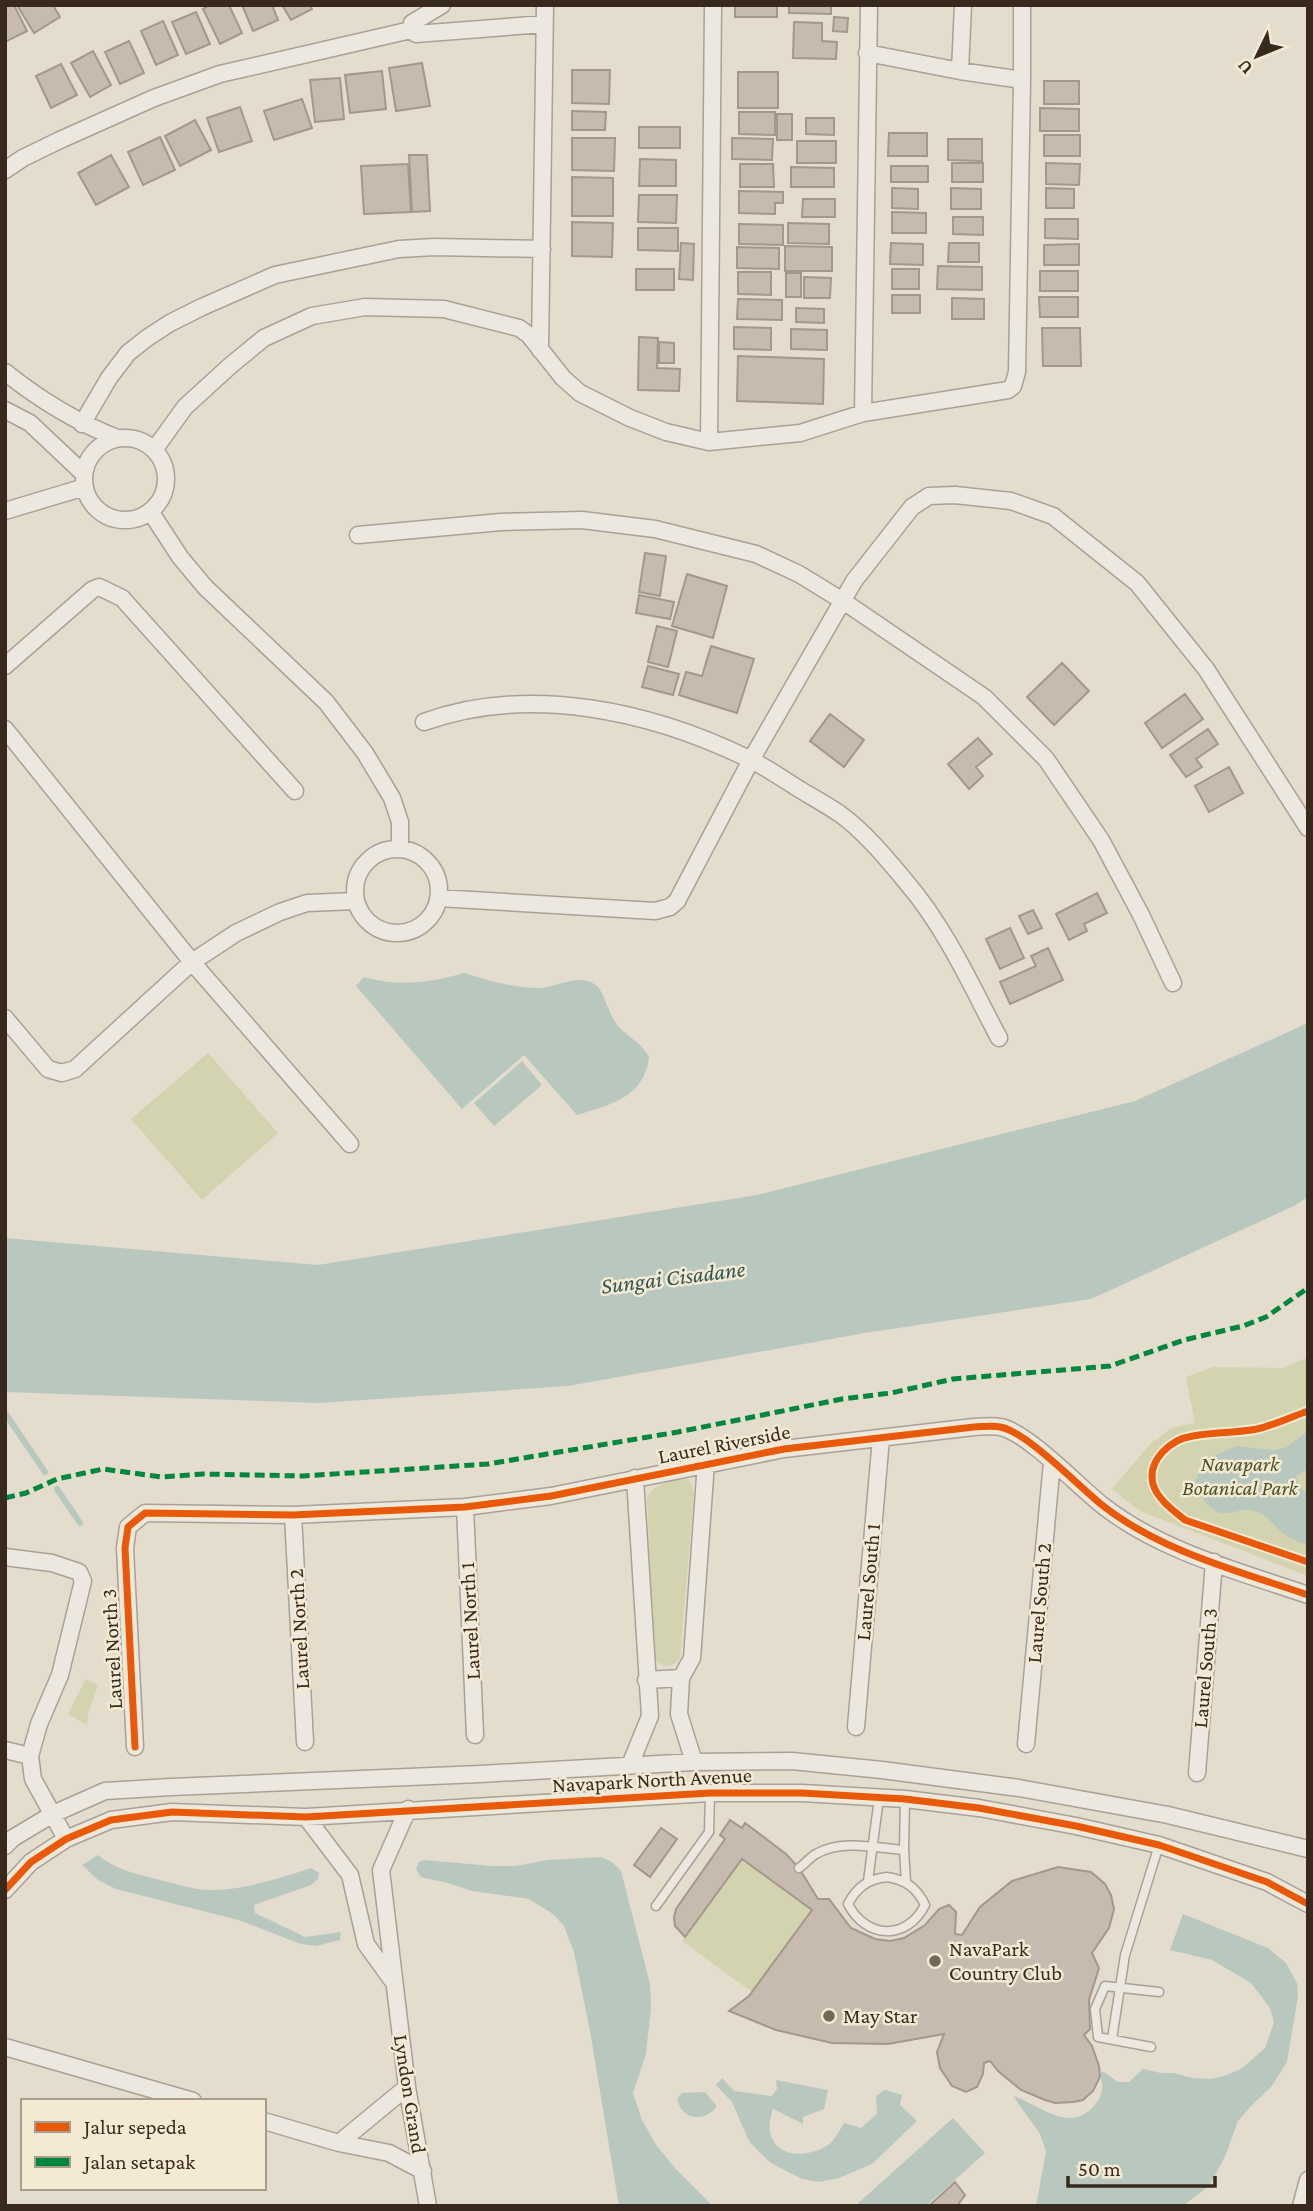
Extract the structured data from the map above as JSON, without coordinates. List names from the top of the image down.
{
  "streets": {
    "street": [
      "Laurel Riverside",
      "Laurel South 1",
      "Laurel South 2",
      "Laurel North 1",
      "Laurel North 2",
      "Laurel North 3",
      "Laurel South 3",
      "Navapark North Avenue",
      "Lyndon Grand"
    ]
  },
  "crossings": [
    ["Laurel Riverside", "Laurel South 1"],
    ["Laurel Riverside", "Laurel South 2"],
    ["Laurel Riverside", "Laurel North 1"],
    ["Laurel Riverside", "Laurel North 2"],
    ["Laurel Riverside", "Laurel North 3"],
    ["Laurel Riverside", "Laurel South 3"],
    ["Navapark North Avenue", "Lyndon Grand"]
  ],
  "water": ["Sungai Cisadane"],
  "parks": ["Navapark Botanical Park"],
  "places": ["NavaPark Country Club", "May Star"],
  "legend": ["Jalur sepeda", "Jalan setapak"],
  "scale_bar": "50 m",
  "north": "bottom left"
}
